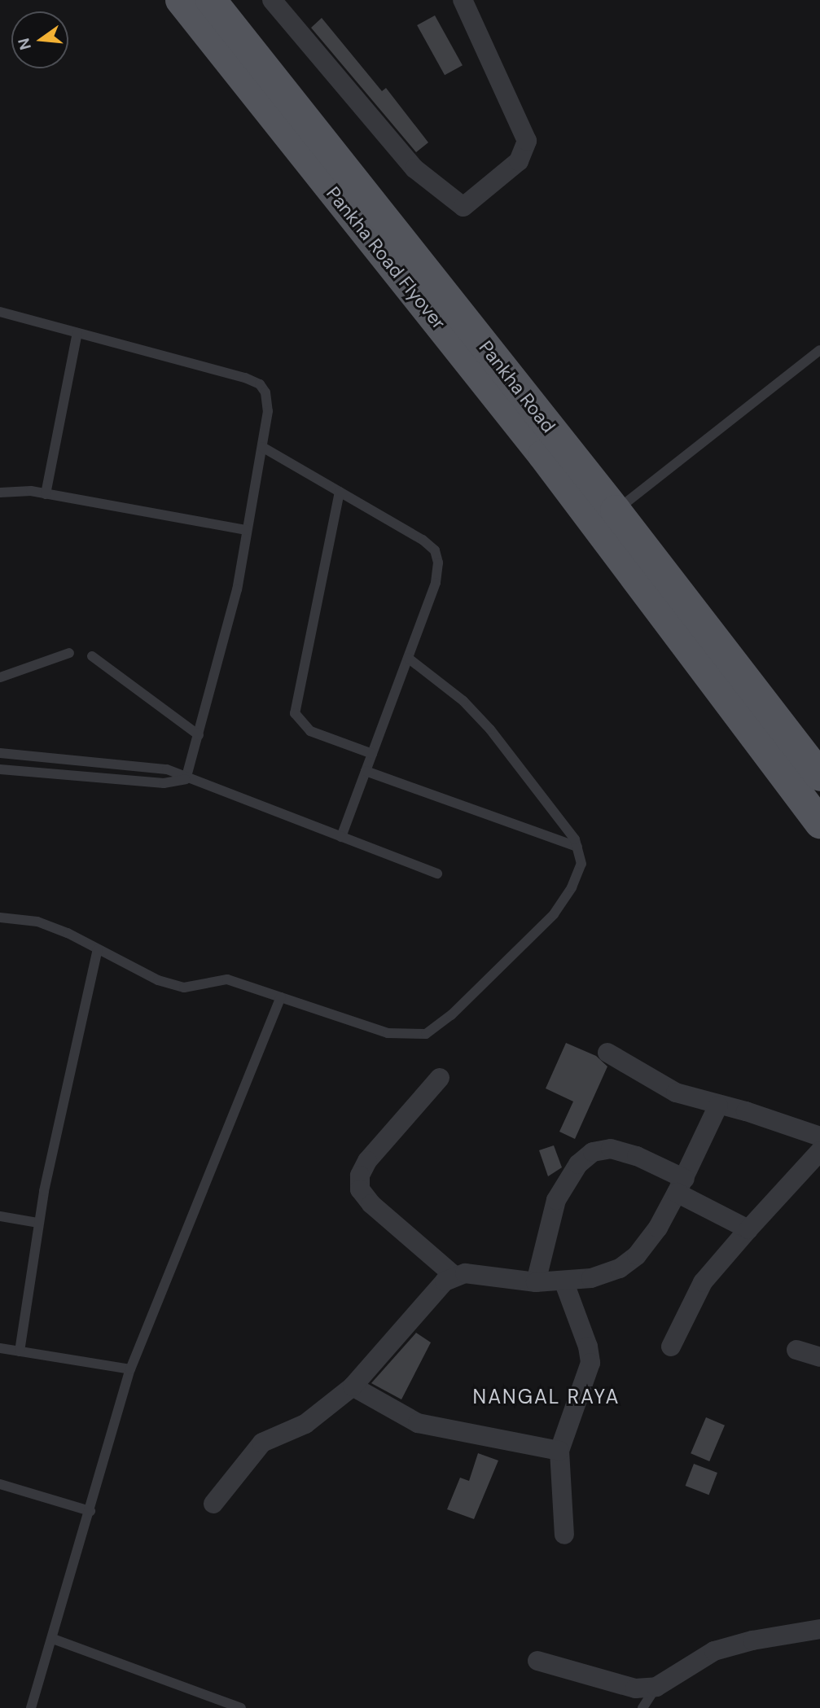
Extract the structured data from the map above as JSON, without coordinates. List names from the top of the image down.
{
  "streets": {
    "main road": ["Pankha Road Flyover", "Pankha Road"]
  },
  "crossings": [
    ["Pankha Road Flyover", "Pankha Road"]
  ],
  "districts": ["NANGAL RAYA"],
  "north": "left"
}
